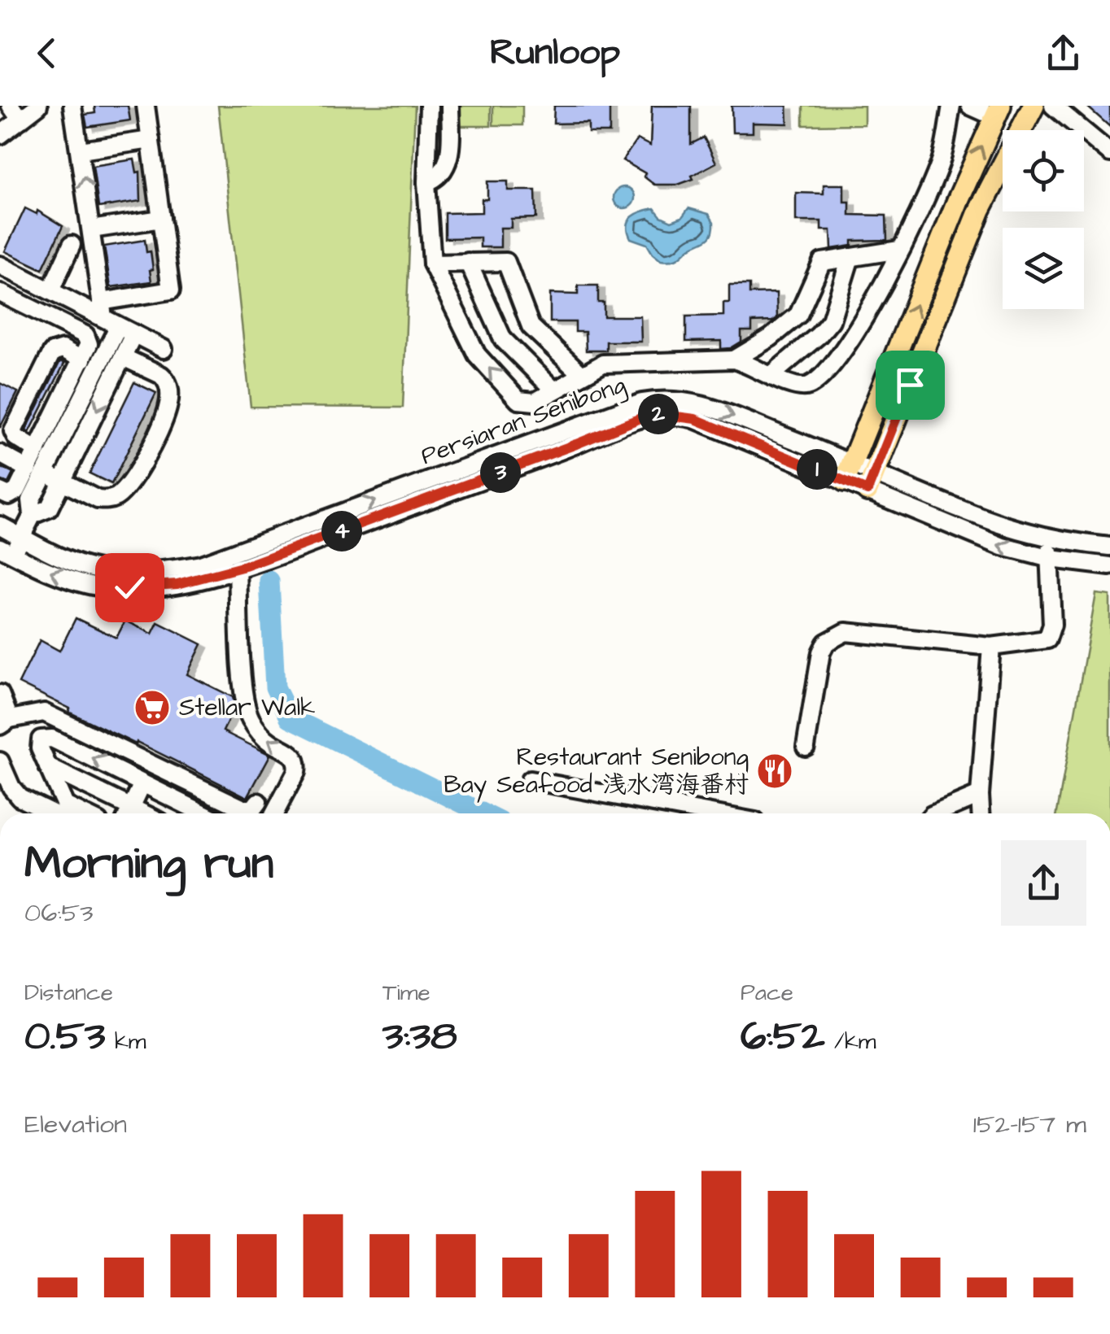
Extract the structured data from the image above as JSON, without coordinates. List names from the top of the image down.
{
  "streets": {
    "street": ["Persiaran Senibong"]
  },
  "places": {
    "supermarket": ["Stellar Walk"],
    "restaurant": ["Restaurant Senibong Bay Seafood 浅水湾海番村"]
  },
  "page": {
    "header": "Runloop",
    "pins": [
      "2",
      "1",
      "3",
      "4"
    ],
    "heading": ["Morning run", "06:53"],
    "stats": [
      ["Distance", "0.53 km"],
      ["Time", "3:38"],
      ["Pace", "6:52 /km"]
    ],
    "chart": ["Elevation", "152–157 m"]
  }
}
